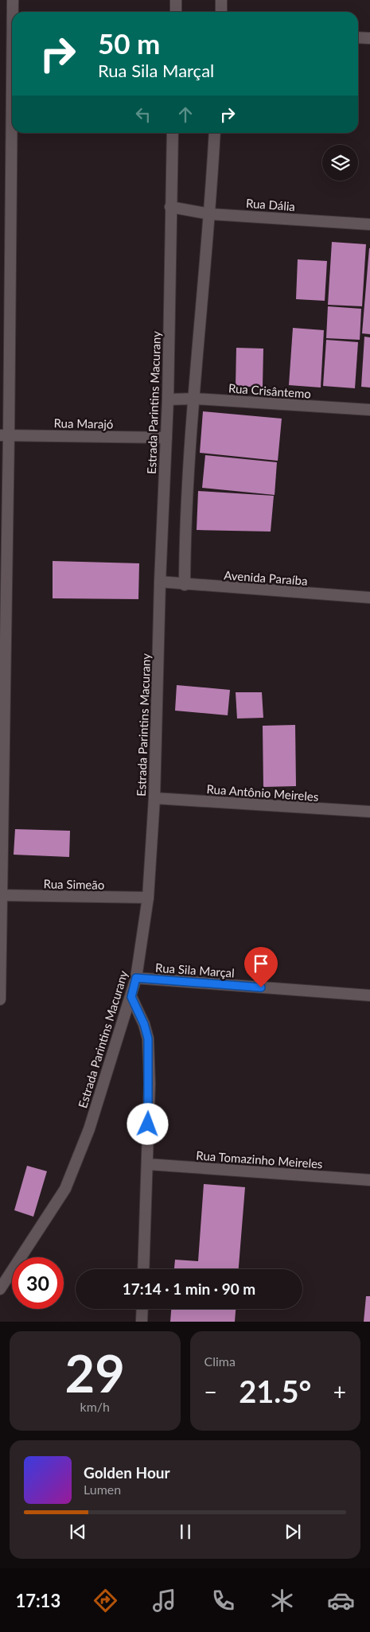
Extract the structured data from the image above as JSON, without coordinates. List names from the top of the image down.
{
  "streets": {
    "street": [
      "Rua Dália",
      "Rua Crisântemo",
      "Estrada Parintins Macurany",
      "Rua Marajó",
      "Avenida Paraíba",
      "Rua Antônio Meireles",
      "Rua Simeão",
      "Rua Sila Marçal",
      "Rua Tomazinho Meireles"
    ]
  },
  "crossings": [
    ["Rua Dália", "Estrada Parintins Macurany"],
    ["Rua Crisântemo", "Estrada Parintins Macurany"],
    ["Estrada Parintins Macurany", "Rua Marajó"],
    ["Estrada Parintins Macurany", "Avenida Paraíba"],
    ["Estrada Parintins Macurany", "Rua Antônio Meireles"],
    ["Estrada Parintins Macurany", "Rua Simeão"],
    ["Estrada Parintins Macurany", "Rua Sila Marçal"]
  ],
  "page": {
    "turn": ["50 m", "Rua Sila Marçal"],
    "limit": "30",
    "trip": "17:14 · 1 min · 90 m",
    "tile": [
      ["29", "km/h"],
      "Clima"
    ],
    "heat": ["−", "21.5°", "+"],
    "song": ["Golden Hour", "Lumen"],
    "tabs": "17:13"
  }
}
